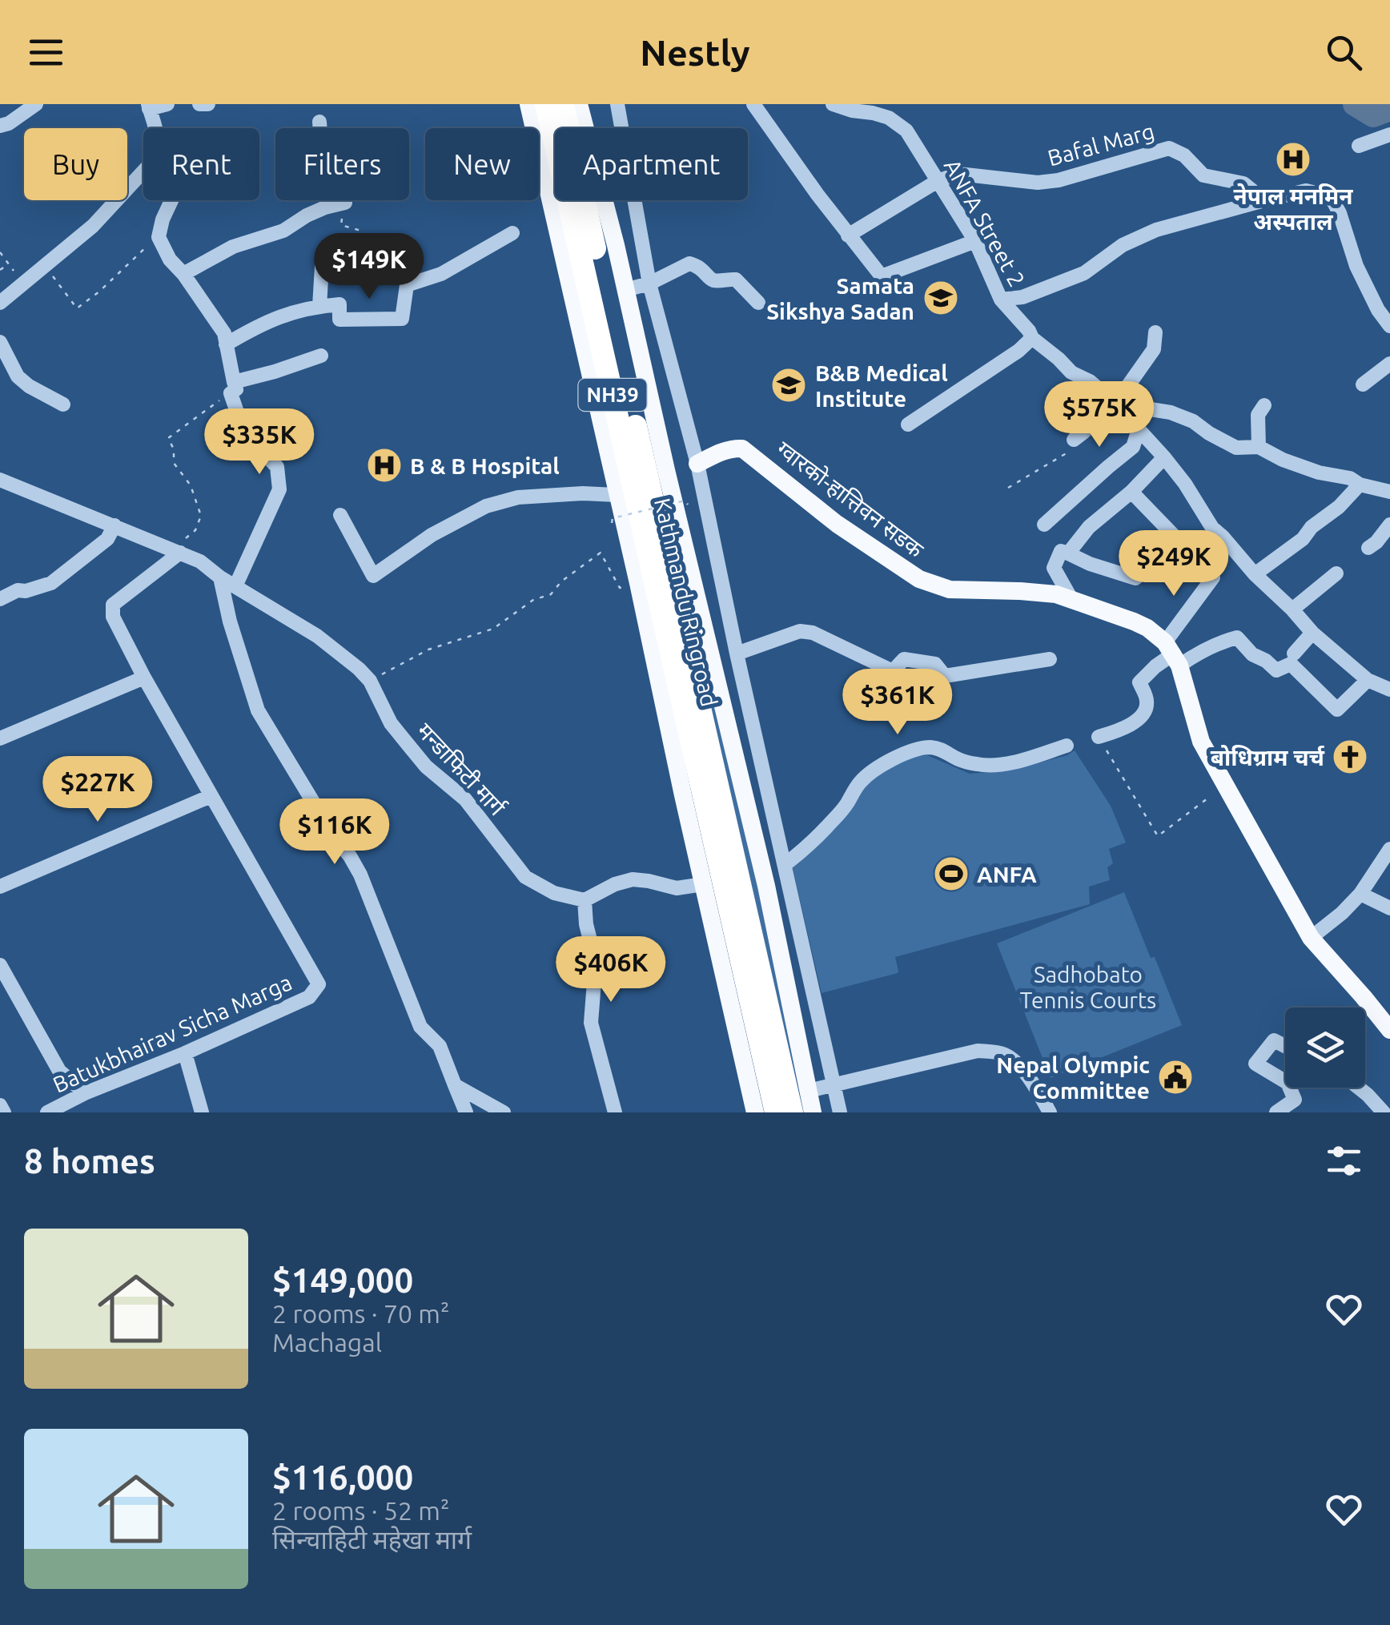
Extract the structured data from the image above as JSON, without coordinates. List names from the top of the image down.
{
  "streets": {
    "highway": ["NH39", "Kathmandu Ringroad"],
    "main road": ["ग्वारको-हात्तिवन सडक"],
    "street": [
      "Bafal Marg",
      "ANFA Street 2",
      "मन्डाफिटी मार्ग",
      "Batukbhairav Sicha Marga"
    ]
  },
  "crossings": [
    ["Bafal Marg", "ANFA Street 2"],
    ["मन्डाफिटी मार्ग", "Batukbhairav Sicha Marga"]
  ],
  "parks": ["Sadhobato Tennis Courts"],
  "places": {
    "hospital": ["नेपाल मनमिन अस्पताल", "B & B Hospital"],
    "school or university": ["Samata Sikshya Sadan", "B&B Medical Institute"],
    "church": ["बोधिग्राम चर्च"],
    "sports": ["ANFA"],
    "public building": ["Nepal Olympic Committee"]
  },
  "page": {
    "header": "Nestly",
    "chip": [
      "Buy",
      "Rent",
      "Filters",
      "New",
      "Apartment"
    ],
    "price": [
      "$149K",
      "$575K",
      "$335K",
      "$249K",
      "$361K",
      "$227K",
      "$116K",
      "$406K"
    ],
    "heading": "8 homes",
    "list": [
      {
        "name": "$149,000",
        "note": "2 rooms · 70 m² · Machagal"
      },
      {
        "name": "$116,000",
        "note": "2 rooms · 52 m² · सिन्चाहिटी महेखा मार्ग"
      }
    ]
  }
}
